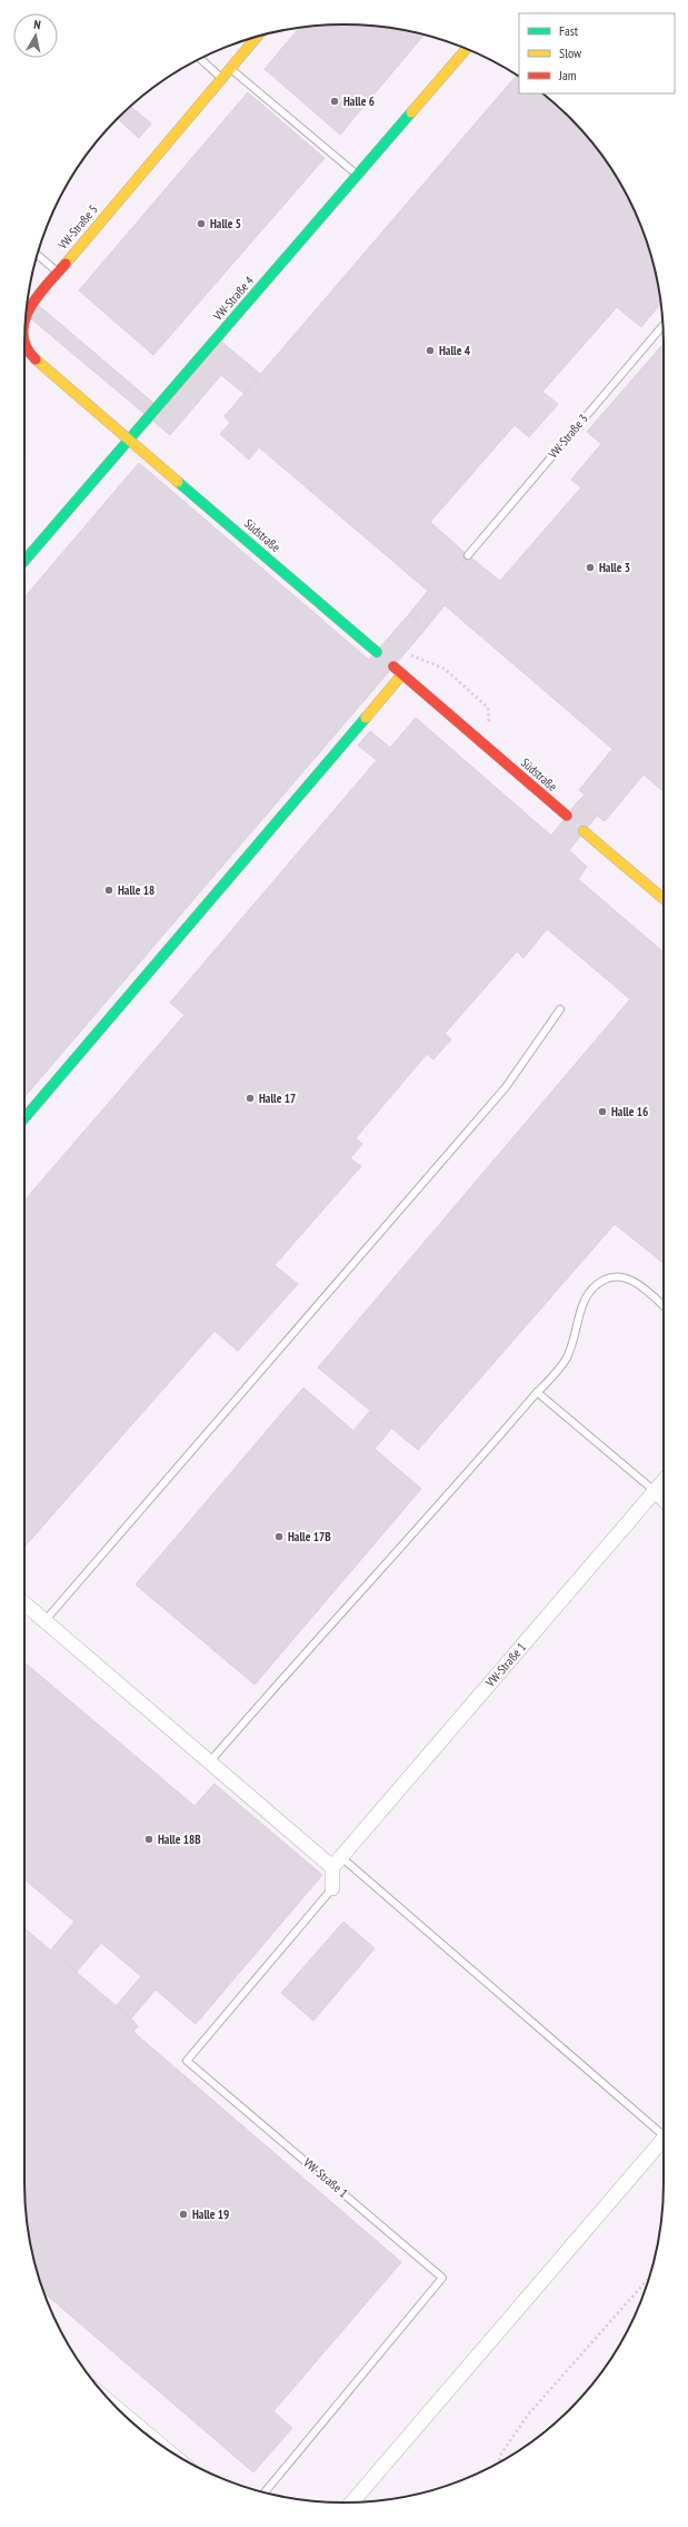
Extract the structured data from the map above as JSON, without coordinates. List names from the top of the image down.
{
  "streets": {
    "street": [
      "VW-Straße 5",
      "VW-Straße 4",
      "Südstraße",
      "VW-Straße 1"
    ],
    "lane": ["VW-Straße 3"]
  },
  "crossings": [
    ["VW-Straße 5", "VW-Straße 4"],
    ["VW-Straße 5", "Südstraße"],
    ["VW-Straße 4", "Südstraße"]
  ],
  "places": [
    "Halle 6",
    "Halle 5",
    "Halle 4",
    "Halle 3",
    "Halle 18",
    "Halle 17",
    "Halle 16",
    "Halle 17B",
    "Halle 18B",
    "Halle 19"
  ],
  "legend": ["Fast", "Slow", "Jam"],
  "north": "top"
}
